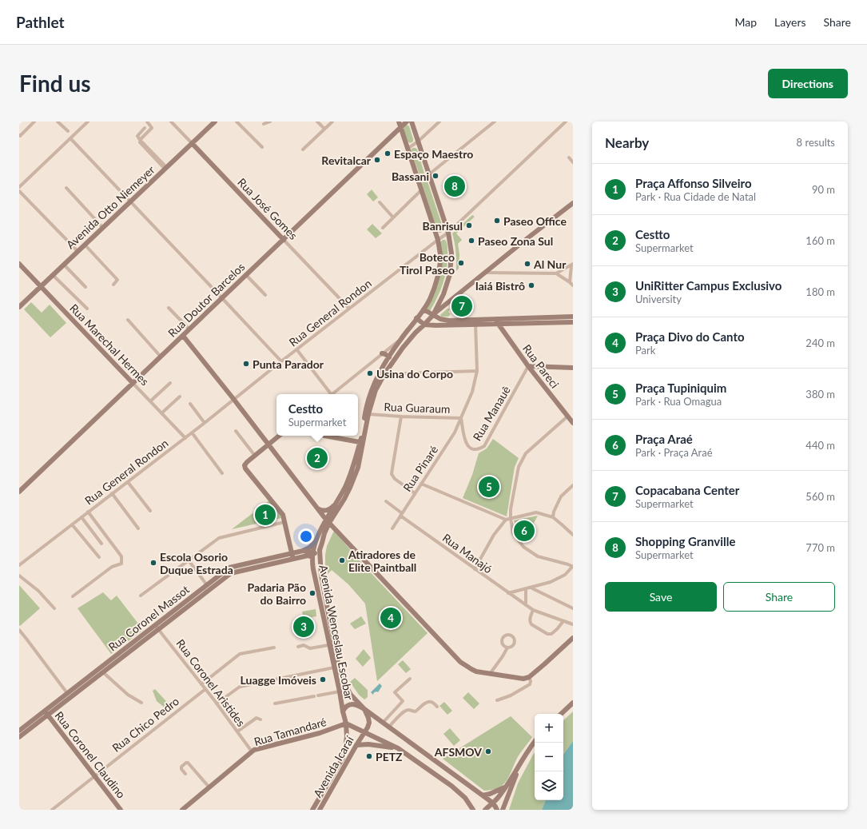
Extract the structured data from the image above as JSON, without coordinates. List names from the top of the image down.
{
  "streets": {
    "street": [
      "Avenida Otto Niemeyer",
      "Rua José Gomes",
      "Rua Doutor Barcelos",
      "Rua General Rondon",
      "Rua Marechal Hermes",
      "Rua Pareci",
      "Rua Guaraum",
      "Rua Manauê",
      "Rua Pinaré",
      "Rua Manajó",
      "Rua Coronel Massot",
      "Avenida Wenceslau Escobar",
      "Rua Coronel Aristides",
      "Rua Chico Pedro",
      "Rua Tamandaré",
      "Rua Coronel Claudino",
      "Avenida Icaraí"
    ]
  },
  "crossings": [
    ["Avenida Otto Niemeyer", "Rua José Gomes"],
    ["Avenida Otto Niemeyer", "Rua Marechal Hermes"],
    ["Rua José Gomes", "Rua Doutor Barcelos"],
    ["Rua José Gomes", "Rua General Rondon"],
    ["Rua Doutor Barcelos", "Rua Marechal Hermes"],
    ["Rua Doutor Barcelos", "Avenida Wenceslau Escobar"],
    ["Rua General Rondon", "Rua Marechal Hermes"],
    ["Rua General Rondon", "Avenida Wenceslau Escobar"],
    ["Rua Pareci", "Rua Manauê"],
    ["Rua Guaraum", "Rua Manauê"],
    ["Rua Guaraum", "Rua Pinaré"],
    ["Rua Guaraum", "Avenida Wenceslau Escobar"],
    ["Rua Manauê", "Rua Pinaré"],
    ["Rua Pinaré", "Rua Manajó"],
    ["Rua Coronel Massot", "Avenida Wenceslau Escobar"],
    ["Rua Coronel Massot", "Rua Coronel Aristides"],
    ["Rua Coronel Massot", "Rua Coronel Claudino"],
    ["Avenida Wenceslau Escobar", "Rua Tamandaré"],
    ["Avenida Wenceslau Escobar", "Avenida Icaraí"],
    ["Rua Coronel Aristides", "Rua Chico Pedro"],
    ["Rua Coronel Aristides", "Rua Tamandaré"],
    ["Rua Chico Pedro", "Rua Coronel Claudino"],
    ["Rua Tamandaré", "Avenida Icaraí"]
  ],
  "places": [
    "Espaço Maestro",
    "Revitalcar",
    "Bassani",
    "Paseo Office",
    "Banrisul",
    "Paseo Zona Sul",
    "Boteco Tirol Paseo",
    "Al Nur",
    "Iaiá Bistrô",
    "Punta Parador",
    "Usina do Corpo",
    "Atiradores de Elite Paintball",
    "Escola Osorio Duque Estrada",
    "Padaria Pão do Bairro",
    "Luagge Imóveis",
    "AFSMOV",
    "PETZ"
  ],
  "page": {
    "header": "Pathlet",
    "nav": ["Map", "Layers", "Share"],
    "buttons": [
      "Directions",
      ["Save", "Share"]
    ],
    "title": "Find us",
    "heading": ["Nearby", "8 results"],
    "list": [
      {
        "mark": "1",
        "name": "Praça Affonso Silveiro",
        "note": "Park · Rua Cidade de Natal",
        "value": "90 m"
      },
      {
        "mark": "2",
        "name": "Cestto",
        "note": "Supermarket",
        "value": "160 m"
      },
      {
        "mark": "3",
        "name": "UniRitter Campus Exclusivo",
        "note": "University",
        "value": "180 m"
      },
      {
        "mark": "4",
        "name": "Praça Divo do Canto",
        "note": "Park",
        "value": "240 m"
      },
      {
        "mark": "5",
        "name": "Praça Tupiniquim",
        "note": "Park · Rua Omagua",
        "value": "380 m"
      },
      {
        "mark": "6",
        "name": "Praça Araé",
        "note": "Park · Praça Araé",
        "value": "440 m"
      },
      {
        "mark": "7",
        "name": "Copacabana Center",
        "note": "Supermarket",
        "value": "560 m"
      },
      {
        "mark": "8",
        "name": "Shopping Granville",
        "note": "Supermarket",
        "value": "770 m"
      }
    ],
    "pins": [
      "8",
      "7",
      "2",
      "5",
      "1",
      "6",
      "4",
      "3"
    ],
    "popup": ["Cestto", "Supermarket"],
    "map_buttons": ["+", "−"]
  }
}
